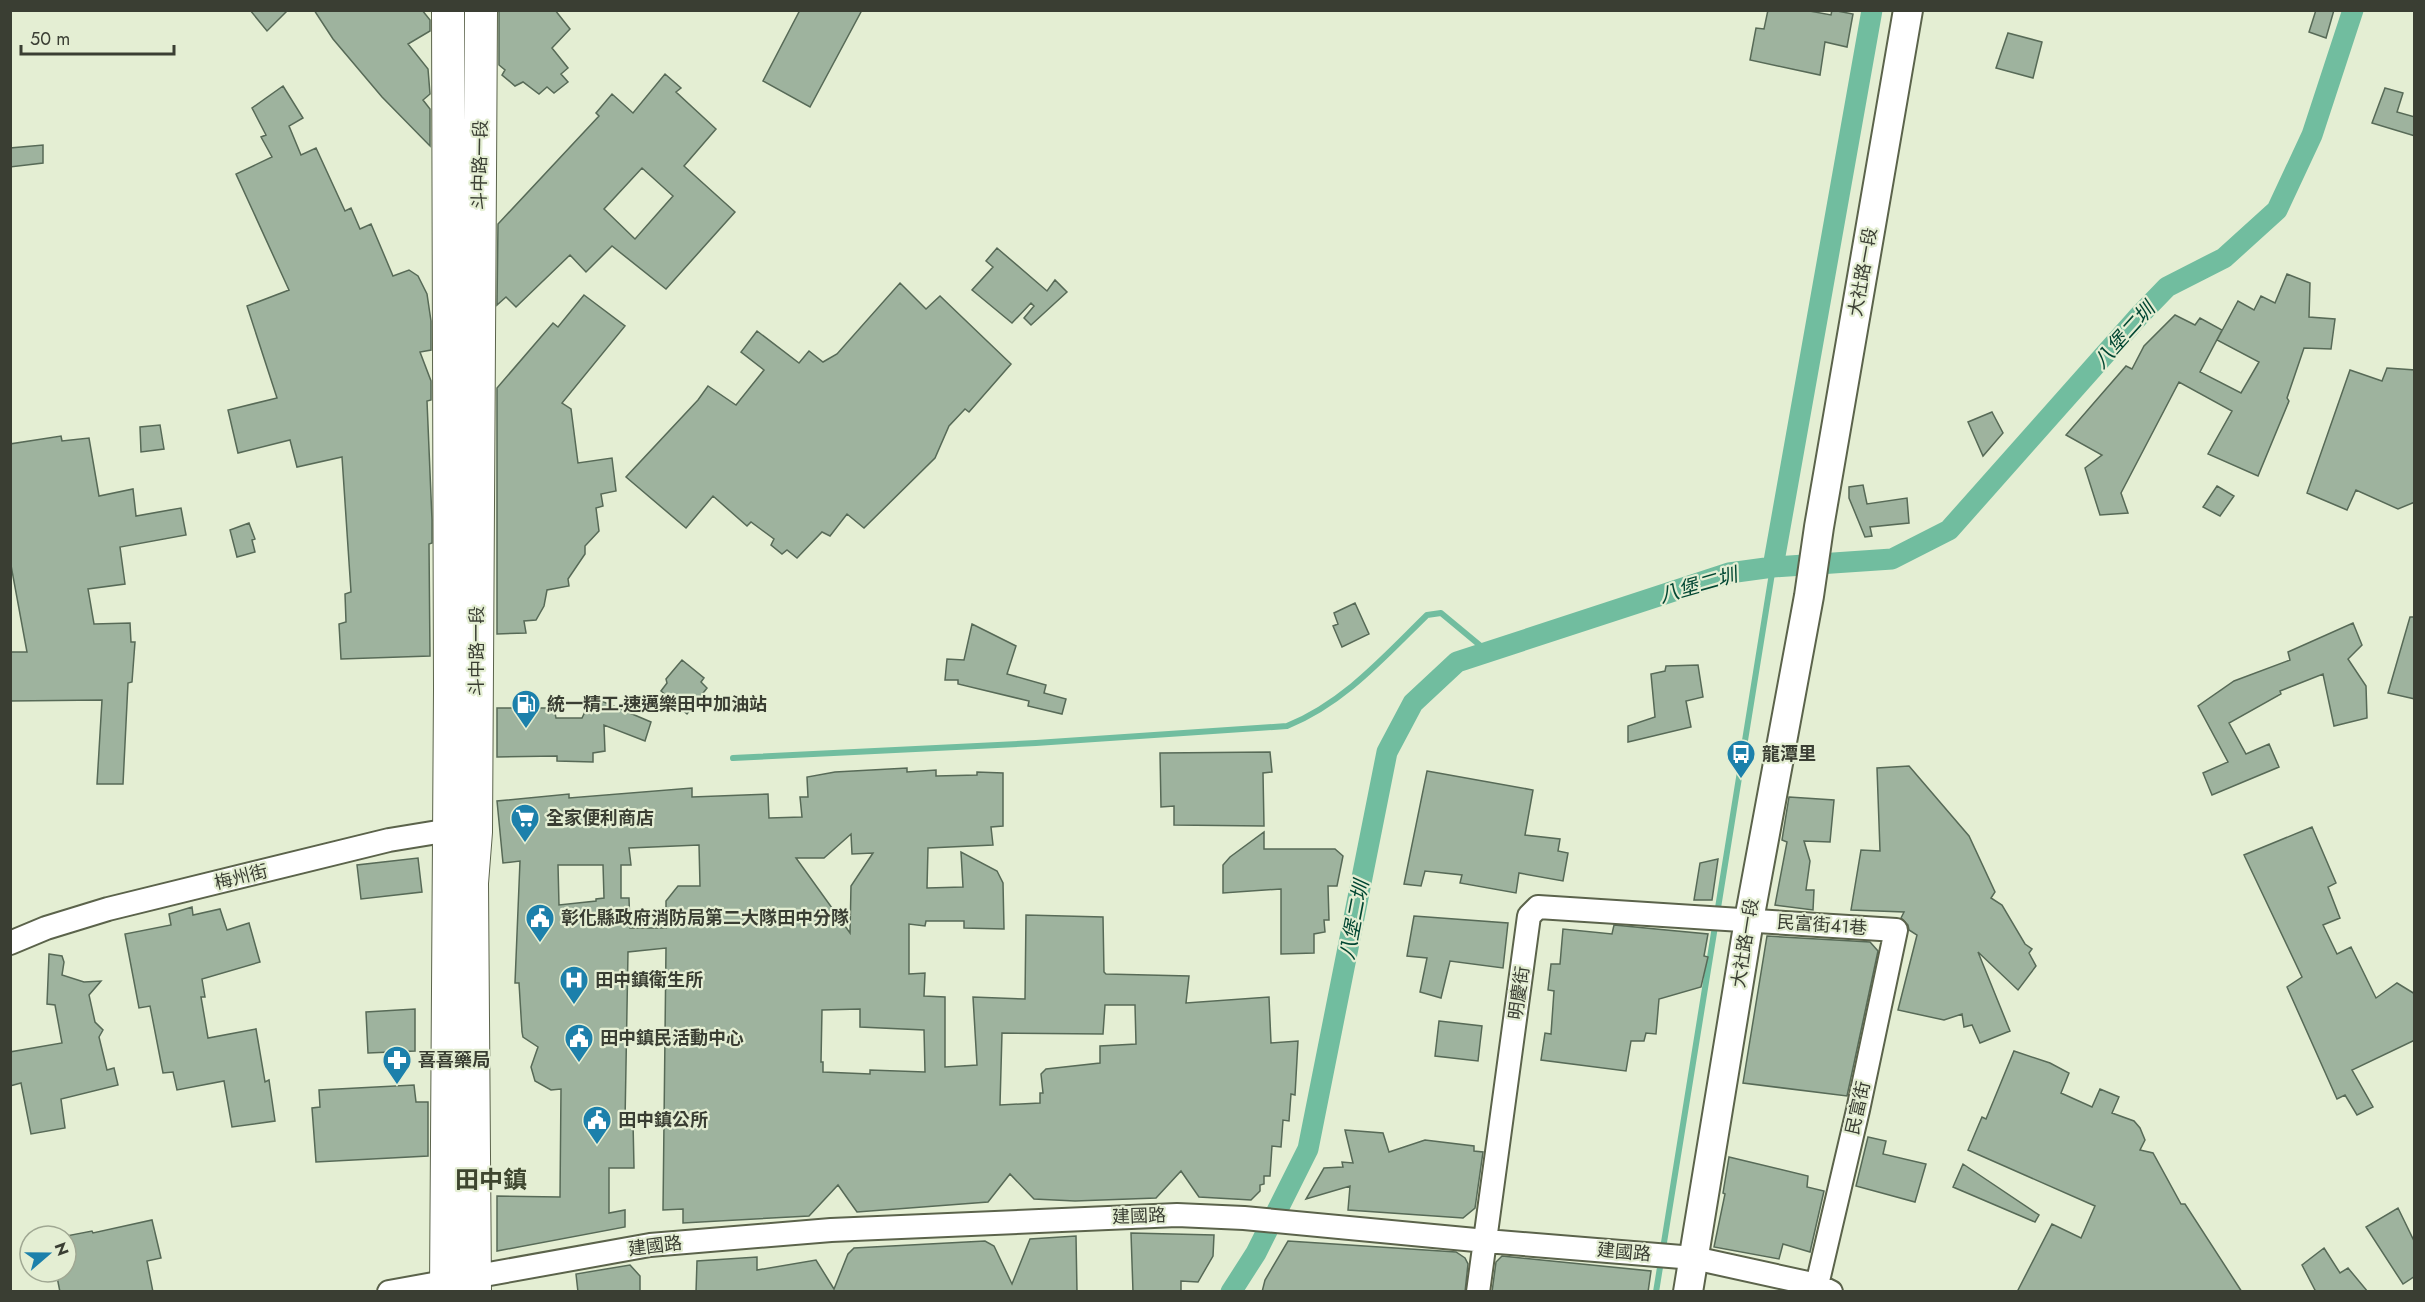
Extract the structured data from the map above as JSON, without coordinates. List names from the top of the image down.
{
  "streets": {
    "main road": ["斗中路一段"],
    "street": [
      "大社路一段",
      "梅州街",
      "民富街41巷",
      "明慶街",
      "民富街",
      "建國路"
    ]
  },
  "crossings": [
    ["斗中路一段", "梅州街"],
    ["斗中路一段", "建國路"],
    ["大社路一段", "民富街41巷"],
    ["大社路一段", "明慶街"],
    ["大社路一段", "建國路"],
    ["民富街41巷", "明慶街"],
    ["民富街41巷", "民富街"],
    ["明慶街", "建國路"],
    ["民富街", "建國路"]
  ],
  "districts": ["田中鎮"],
  "water": ["八堡二圳"],
  "places": {
    "fuel station": ["統一精工-速邁樂田中加油站"],
    "bus stop": ["龍潭里"],
    "supermarket": ["全家便利商店"],
    "public building": ["彰化縣政府消防局第二大隊田中分隊", "田中鎮民活動中心", "田中鎮公所"],
    "hospital": ["田中鎮衛生所"],
    "pharmacy": ["喜喜藥局"]
  },
  "scale_bar": "50 m",
  "north": "right"
}
